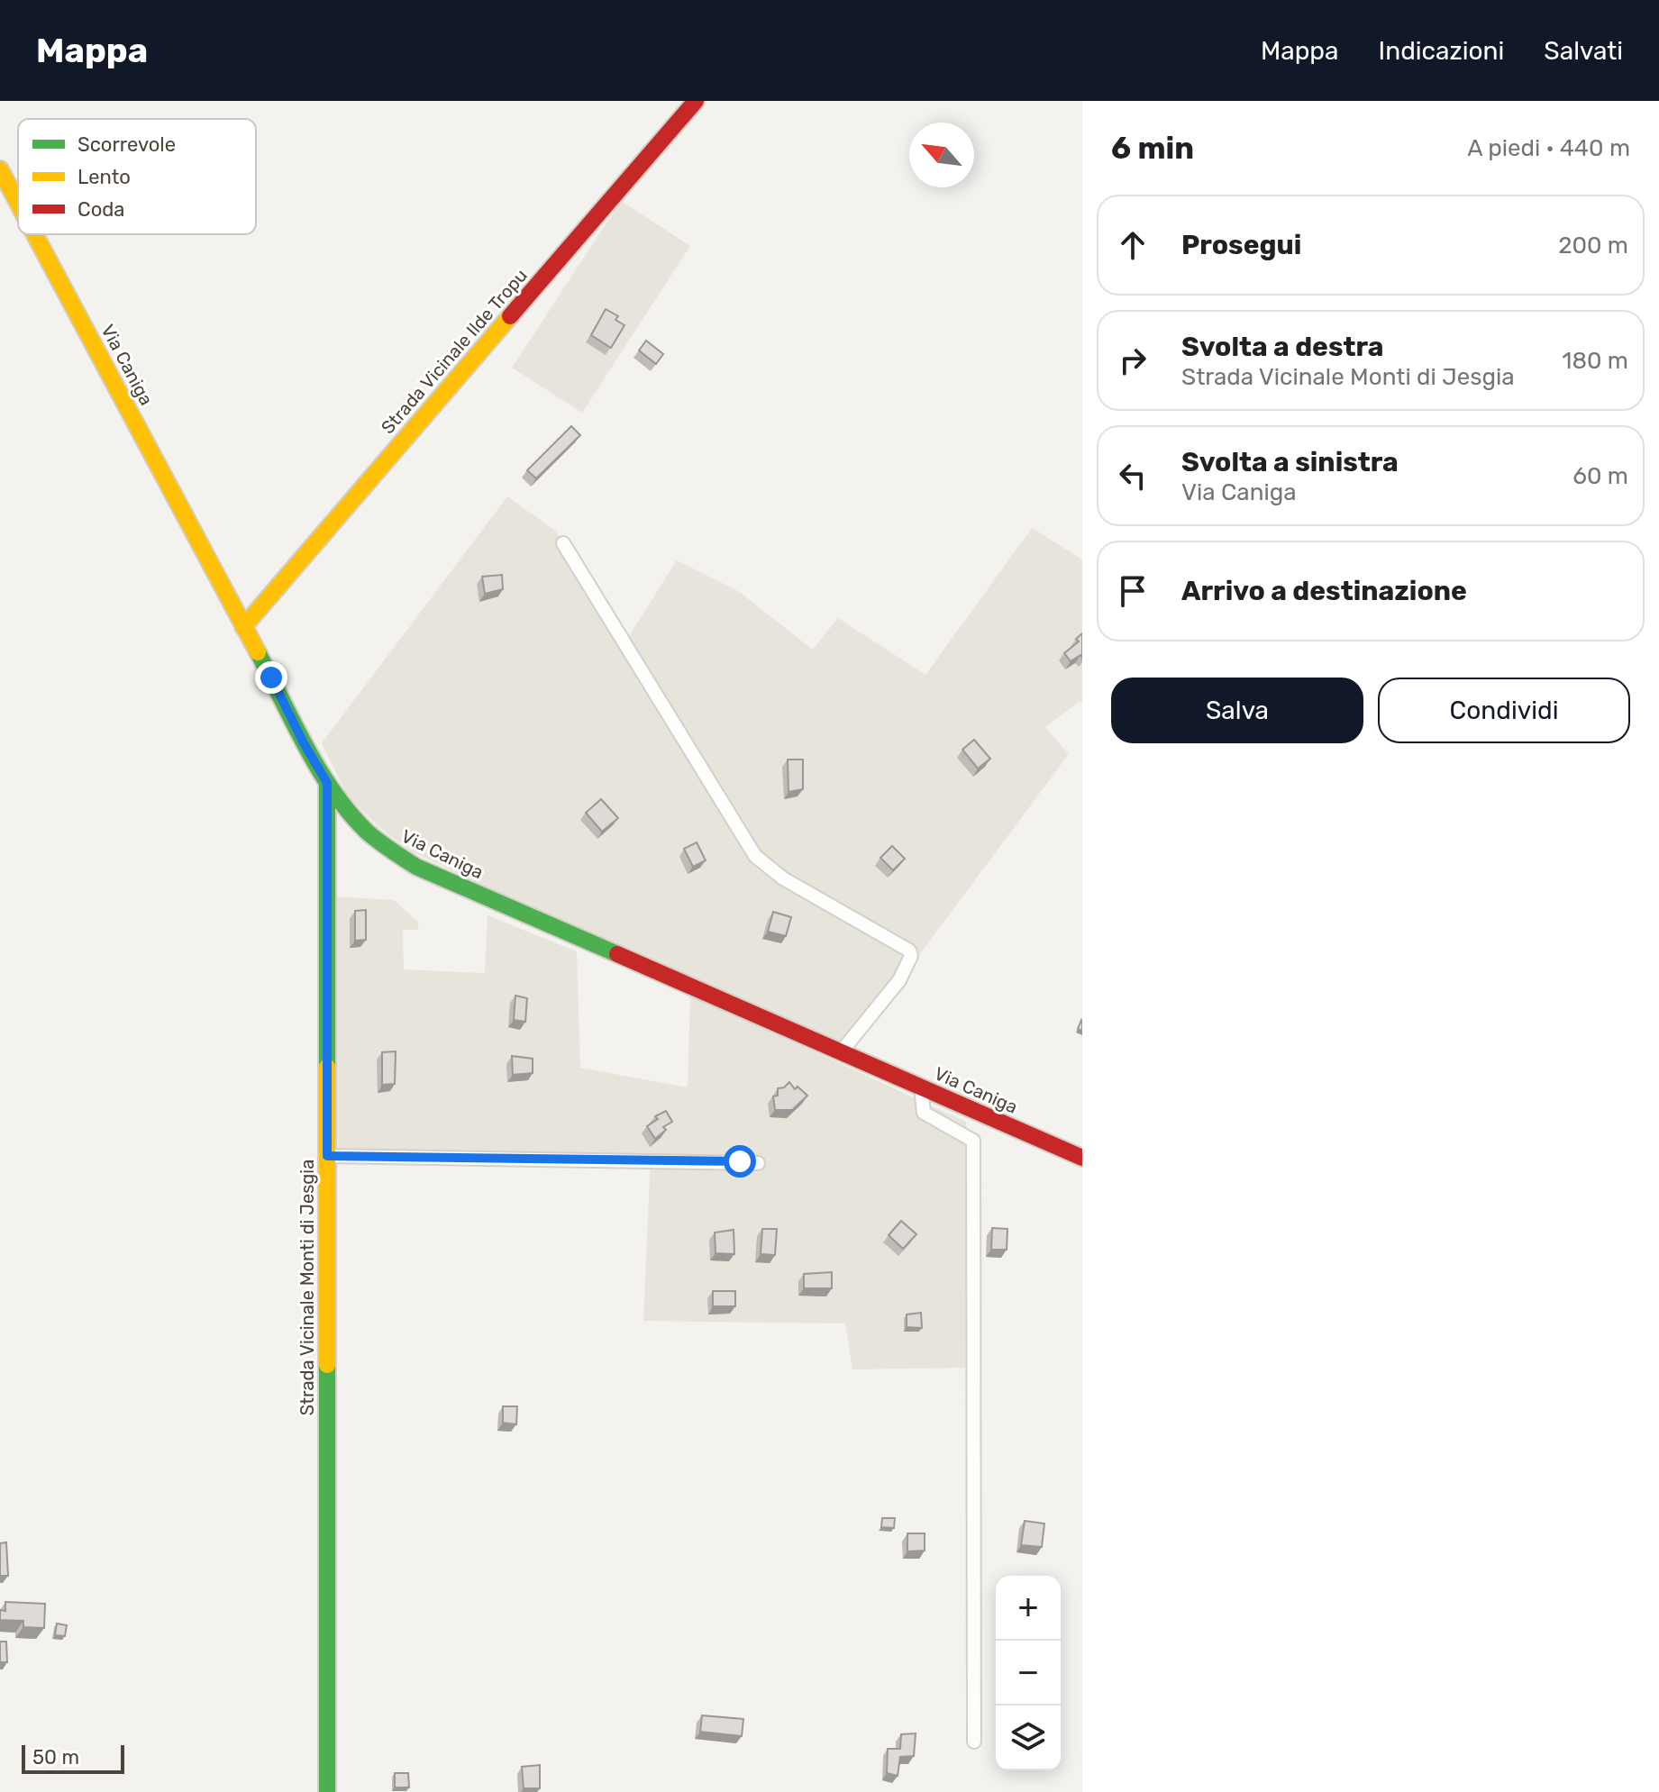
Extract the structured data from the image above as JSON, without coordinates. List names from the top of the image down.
{
  "streets": {
    "street": ["Strada Vicinale Ilde Tropu", "Via Caniga", "Strada Vicinale Monti di Jesgia"]
  },
  "crossings": [
    ["Strada Vicinale Ilde Tropu", "Via Caniga"],
    ["Via Caniga", "Strada Vicinale Monti di Jesgia"]
  ],
  "legend": ["Scorrevole", "Lento", "Coda"],
  "scale_bar": "50 m",
  "north": "top left",
  "page": {
    "header": "Mappa",
    "nav": ["Mappa", "Indicazioni", "Salvati"],
    "heading": ["6 min", "A piedi · 440 m"],
    "list": [
      ["Prosegui", "200 m"],
      ["Svolta a destra", "Strada Vicinale Monti di Jesgia", "180 m"],
      ["Svolta a sinistra", "Via Caniga", "60 m"],
      "Arrivo a destinazione"
    ],
    "buttons": ["Salva", "Condividi"],
    "map_buttons": ["+", "−"],
    "scale": "50 m"
  }
}
